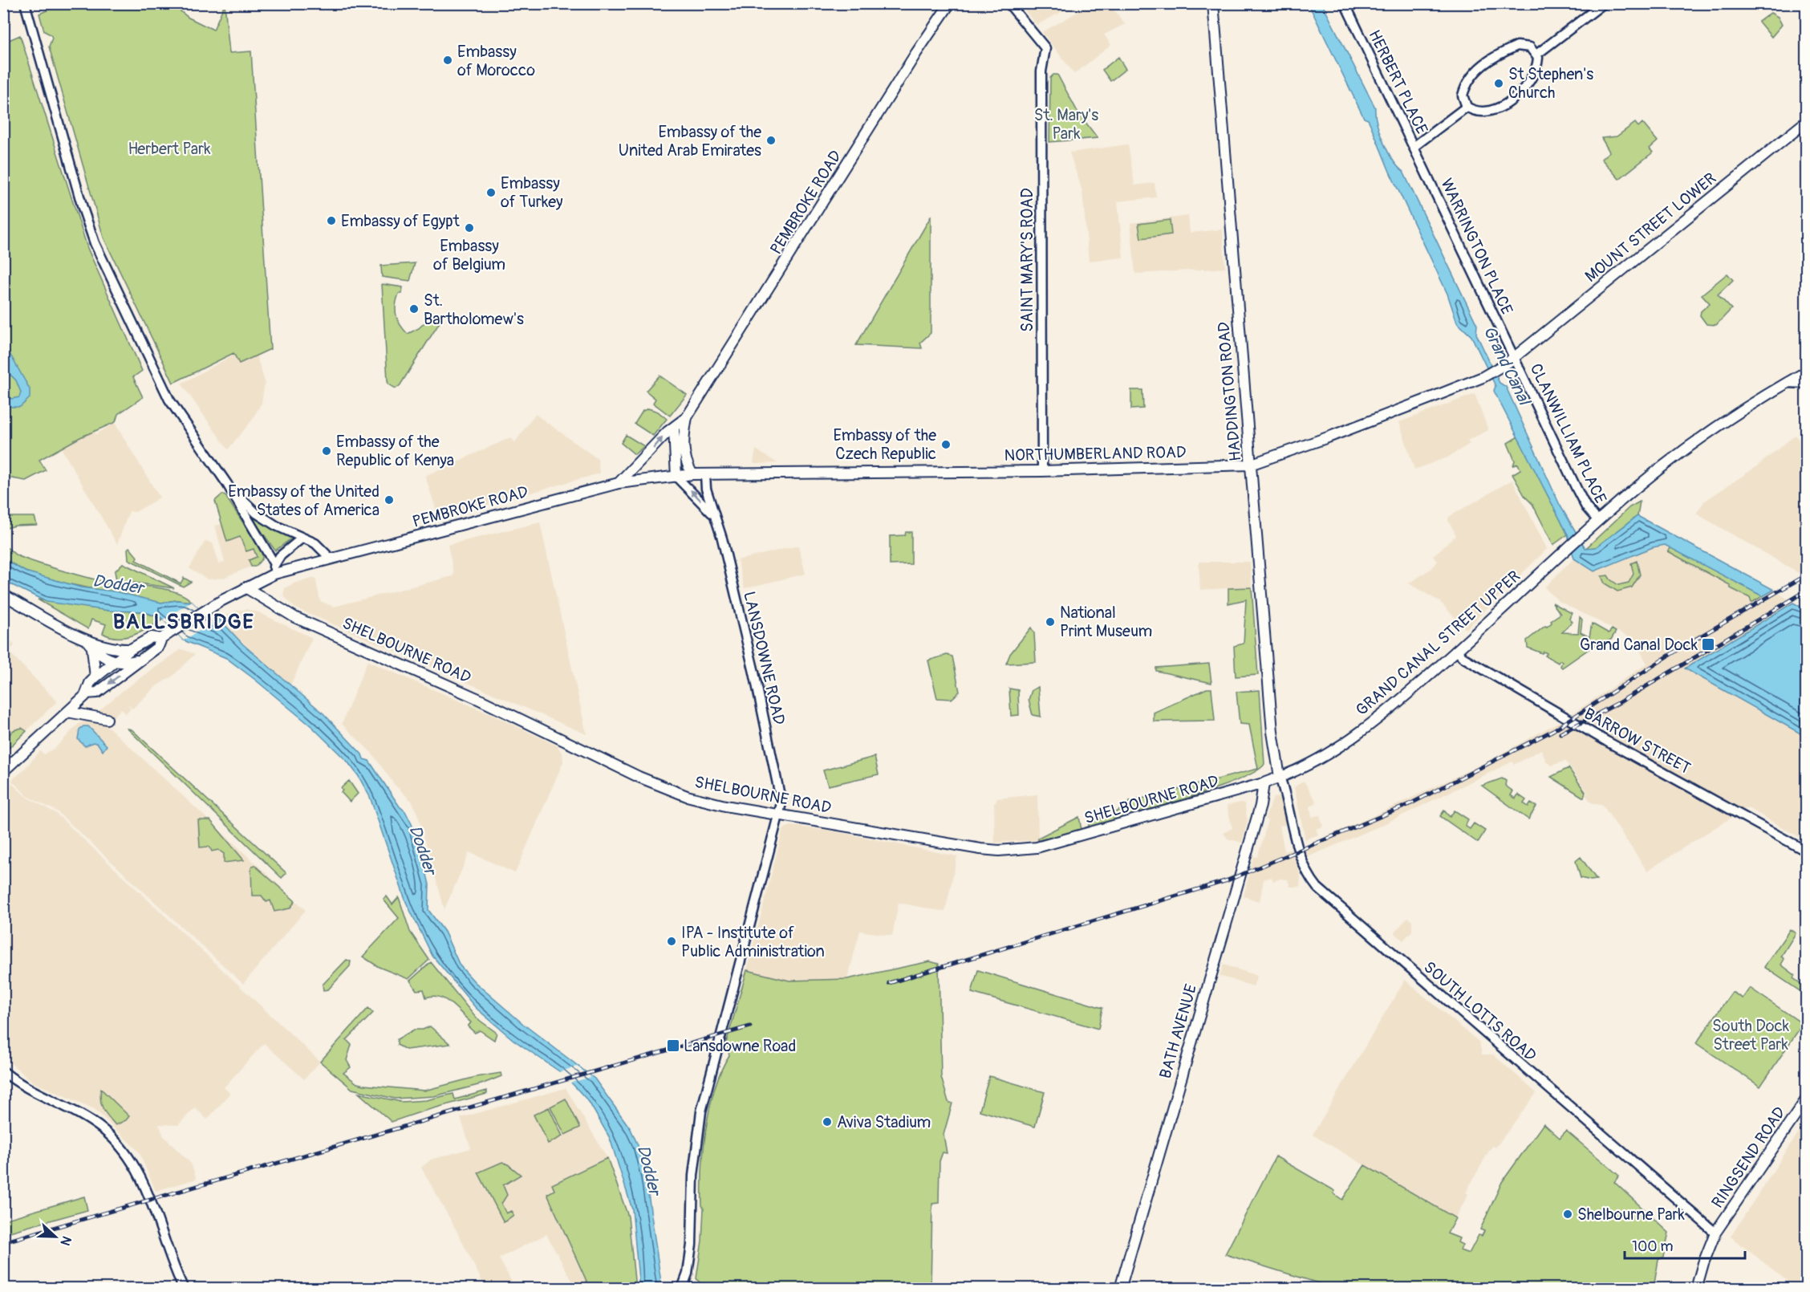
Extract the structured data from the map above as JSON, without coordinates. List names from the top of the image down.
{
  "streets": {
    "main road": [
      "PEMBROKE ROAD",
      "MOUNT STREET LOWER",
      "HADDINGTON ROAD",
      "NORTHUMBERLAND ROAD",
      "GRAND CANAL STREET UPPER",
      "SHELBOURNE ROAD",
      "BATH AVENUE",
      "RINGSEND ROAD"
    ],
    "street": [
      "HERBERT PLACE",
      "WARRINGTON PLACE",
      "SAINT MARY'S ROAD",
      "CLANWILLIAM PLACE",
      "LANSDOWNE ROAD",
      "BARROW STREET",
      "SOUTH LOTTS ROAD"
    ]
  },
  "crossings": [
    ["HERBERT PLACE", "WARRINGTON PLACE"],
    ["PEMBROKE ROAD", "NORTHUMBERLAND ROAD"],
    ["PEMBROKE ROAD", "SHELBOURNE ROAD"],
    ["PEMBROKE ROAD", "LANSDOWNE ROAD"],
    ["MOUNT STREET LOWER", "WARRINGTON PLACE"],
    ["MOUNT STREET LOWER", "CLANWILLIAM PLACE"],
    ["MOUNT STREET LOWER", "NORTHUMBERLAND ROAD"],
    ["WARRINGTON PLACE", "CLANWILLIAM PLACE"],
    ["SAINT MARY'S ROAD", "NORTHUMBERLAND ROAD"],
    ["HADDINGTON ROAD", "NORTHUMBERLAND ROAD"],
    ["HADDINGTON ROAD", "GRAND CANAL STREET UPPER"],
    ["HADDINGTON ROAD", "SHELBOURNE ROAD"],
    ["HADDINGTON ROAD", "SOUTH LOTTS ROAD"],
    ["CLANWILLIAM PLACE", "GRAND CANAL STREET UPPER"],
    ["NORTHUMBERLAND ROAD", "LANSDOWNE ROAD"],
    ["GRAND CANAL STREET UPPER", "SHELBOURNE ROAD"],
    ["GRAND CANAL STREET UPPER", "BARROW STREET"],
    ["GRAND CANAL STREET UPPER", "SOUTH LOTTS ROAD"],
    ["SHELBOURNE ROAD", "LANSDOWNE ROAD"],
    ["SHELBOURNE ROAD", "SOUTH LOTTS ROAD"],
    ["SHELBOURNE ROAD", "BATH AVENUE"],
    ["SOUTH LOTTS ROAD", "RINGSEND ROAD"]
  ],
  "districts": ["BALLSBRIDGE"],
  "water": ["Grand Canal", "Dodder"],
  "parks": ["St. Mary's Park", "Herbert Park", "South Dock Street Park"],
  "places": {
    "other": [
      "Embassy of Morocco",
      "St Stephen's Church",
      "Embassy of the United Arab Emirates",
      "Embassy of Turkey",
      "Embassy of Egypt",
      "Embassy of Belgium",
      "St. Bartholomew's",
      "Embassy of the Czech Republic",
      "Embassy of the Republic of Kenya",
      "Embassy of the United States of America",
      "National Print Museum",
      "IPA - Institute of Public Administration",
      "Aviva Stadium",
      "Shelbourne Park"
    ],
    "transit": ["Grand Canal Dock", "Lansdowne Road"]
  },
  "scale_bar": "100 m",
  "north": "right"
}
